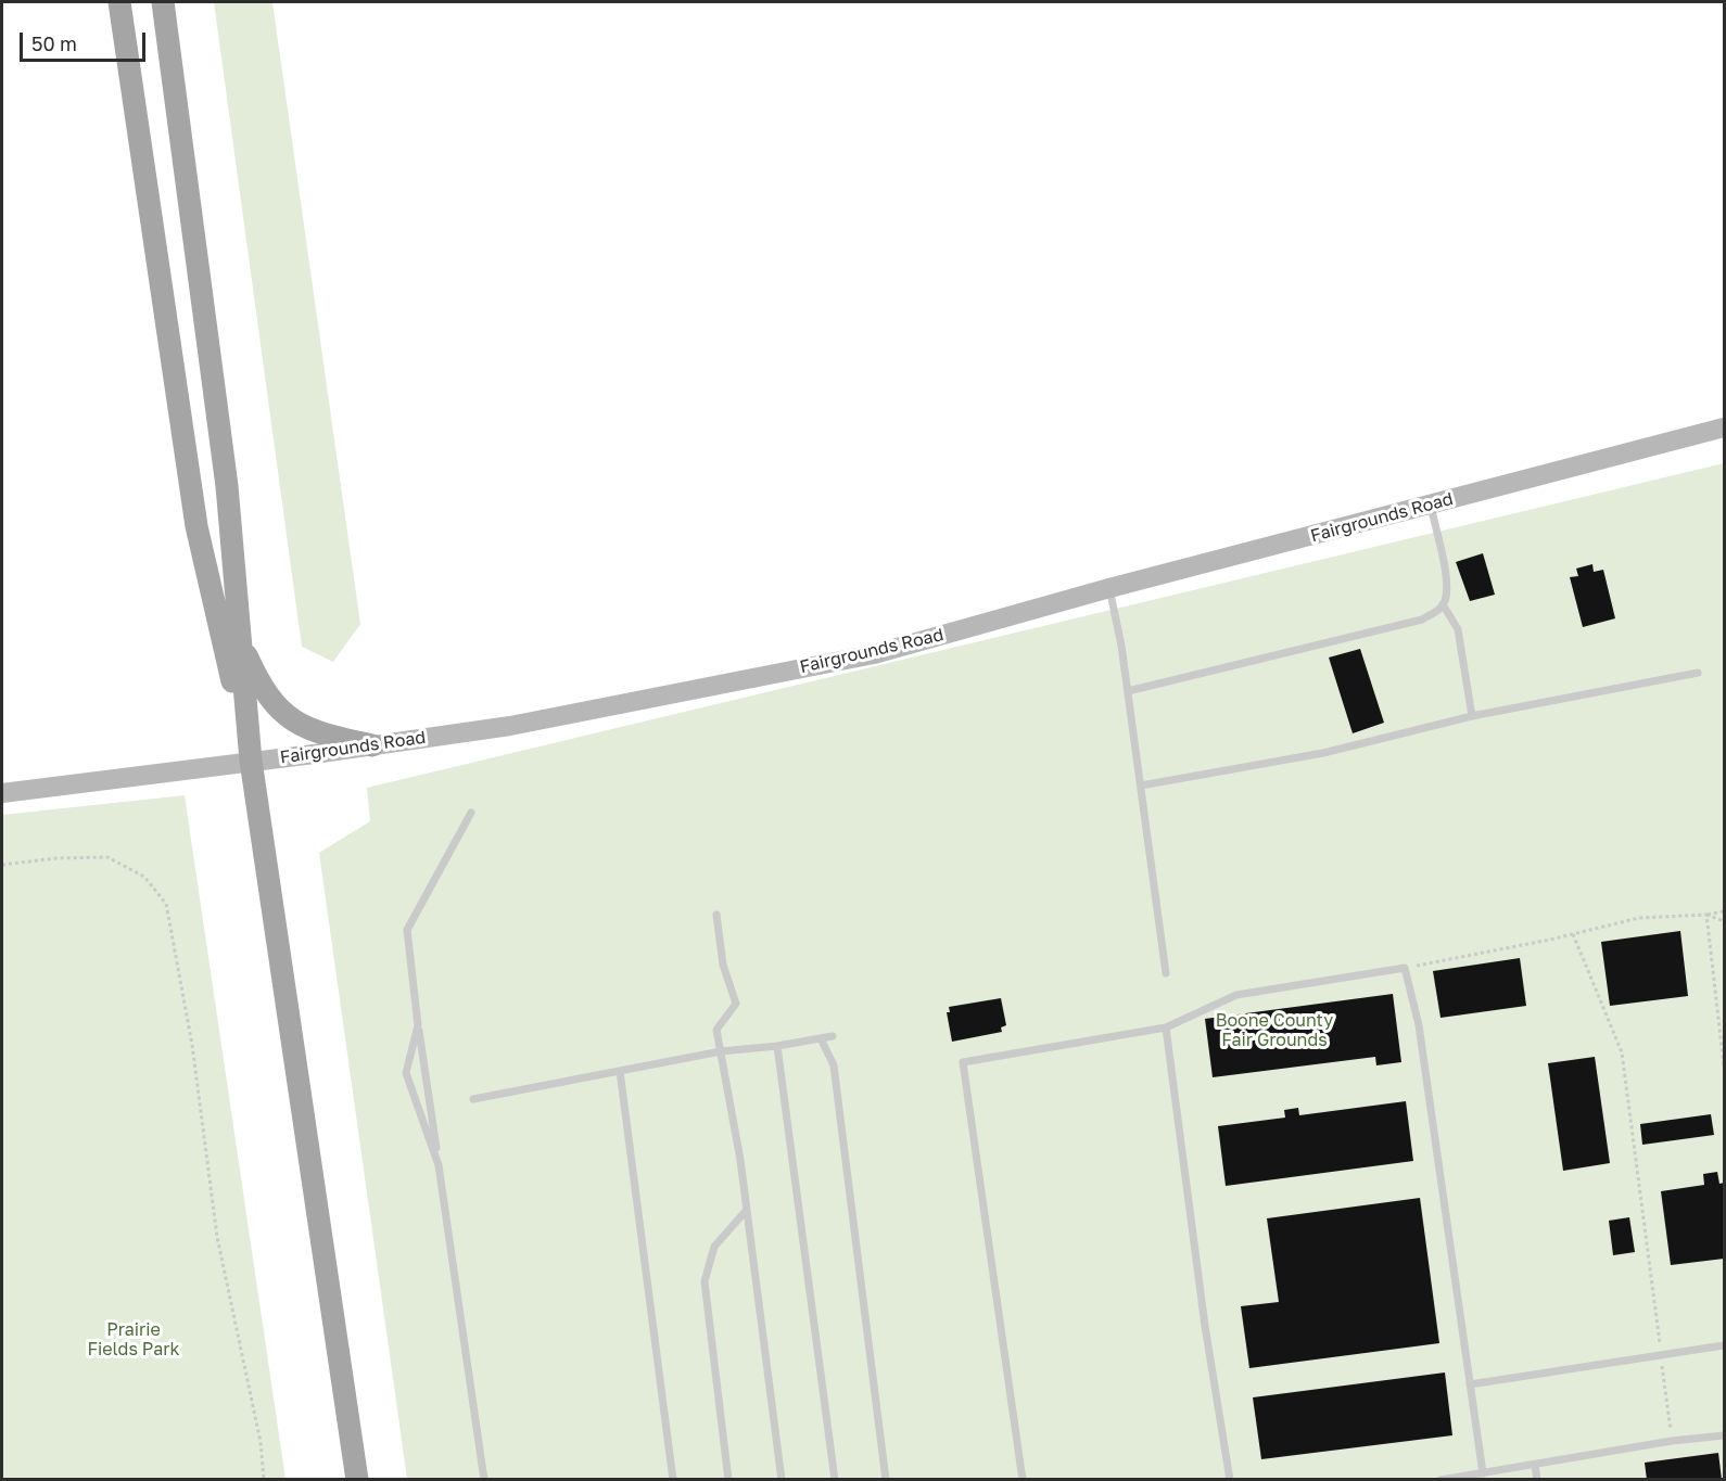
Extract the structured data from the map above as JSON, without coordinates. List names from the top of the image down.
{
  "streets": {
    "main road": ["Fairgrounds Road"]
  },
  "parks": ["Boone County Fair Grounds", "Prairie Fields Park"],
  "scale_bar": "50 m"
}
